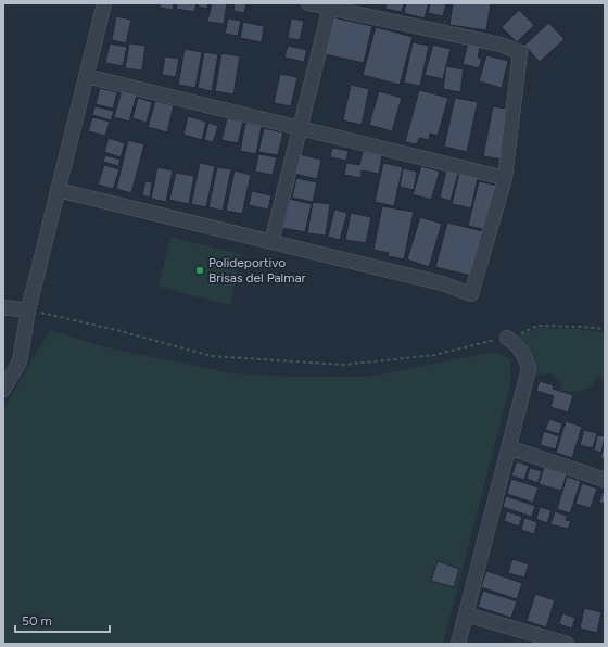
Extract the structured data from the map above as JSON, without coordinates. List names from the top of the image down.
{
  "places": ["Polideportivo Brisas del Palmar"],
  "scale_bar": "50 m"
}
